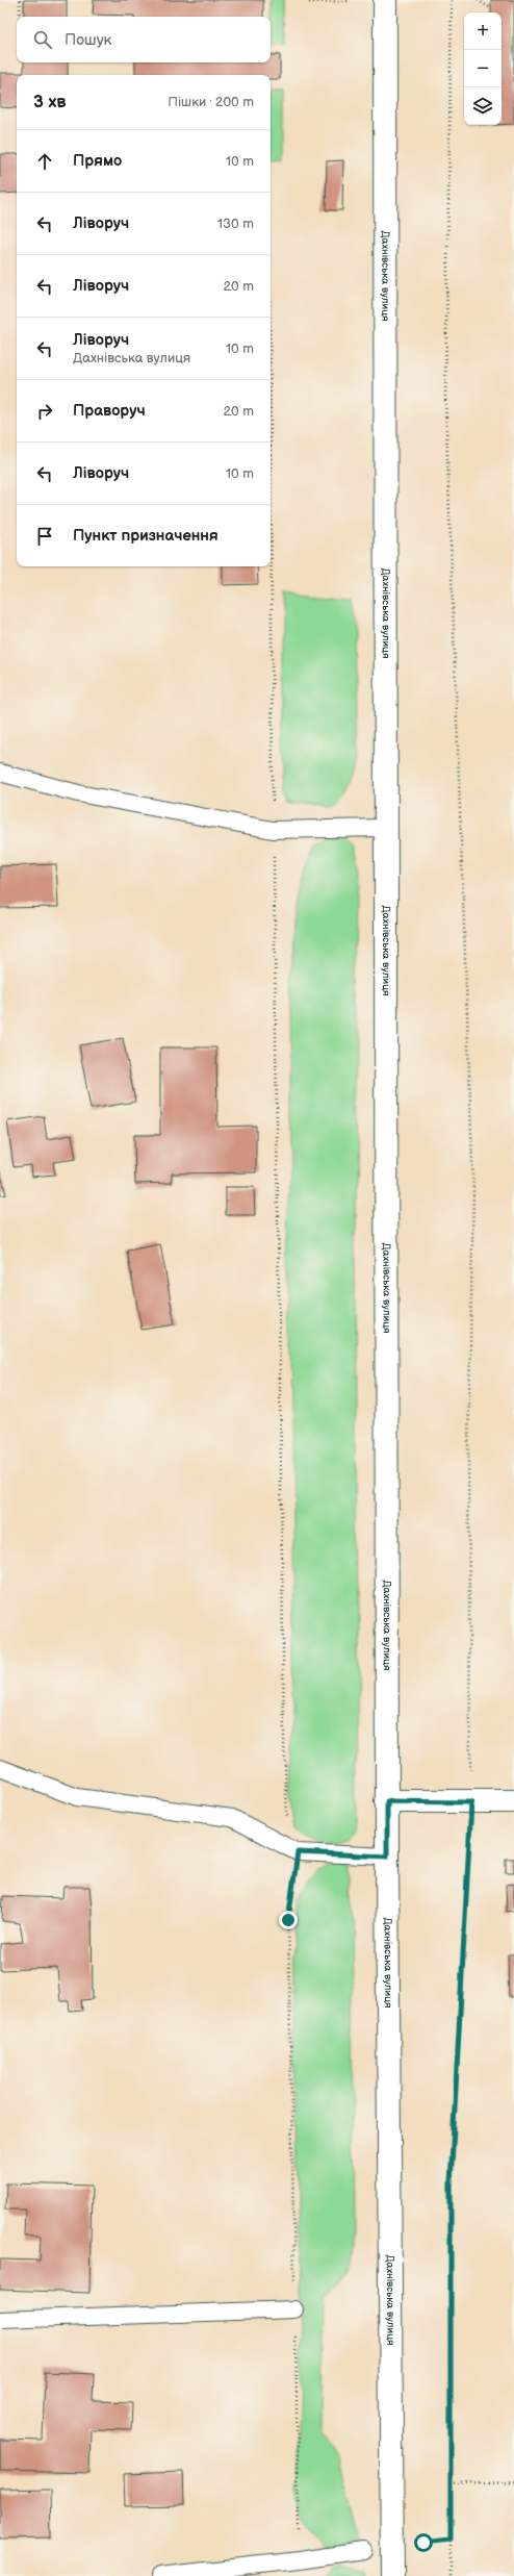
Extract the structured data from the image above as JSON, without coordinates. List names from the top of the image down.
{
  "streets": {
    "main road": ["Дахнівська вулиця"]
  },
  "page": {
    "map_buttons": ["+", "−"],
    "search": "Пошук",
    "heading": ["3 хв", "Пішки · 200 m"],
    "list": [
      ["Прямо", "10 m"],
      ["Ліворуч", "130 m"],
      ["Ліворуч", "20 m"],
      ["Ліворуч", "Дахнівська вулиця", "10 m"],
      ["Праворуч", "20 m"],
      ["Ліворуч", "10 m"],
      "Пункт призначення"
    ]
  }
}
